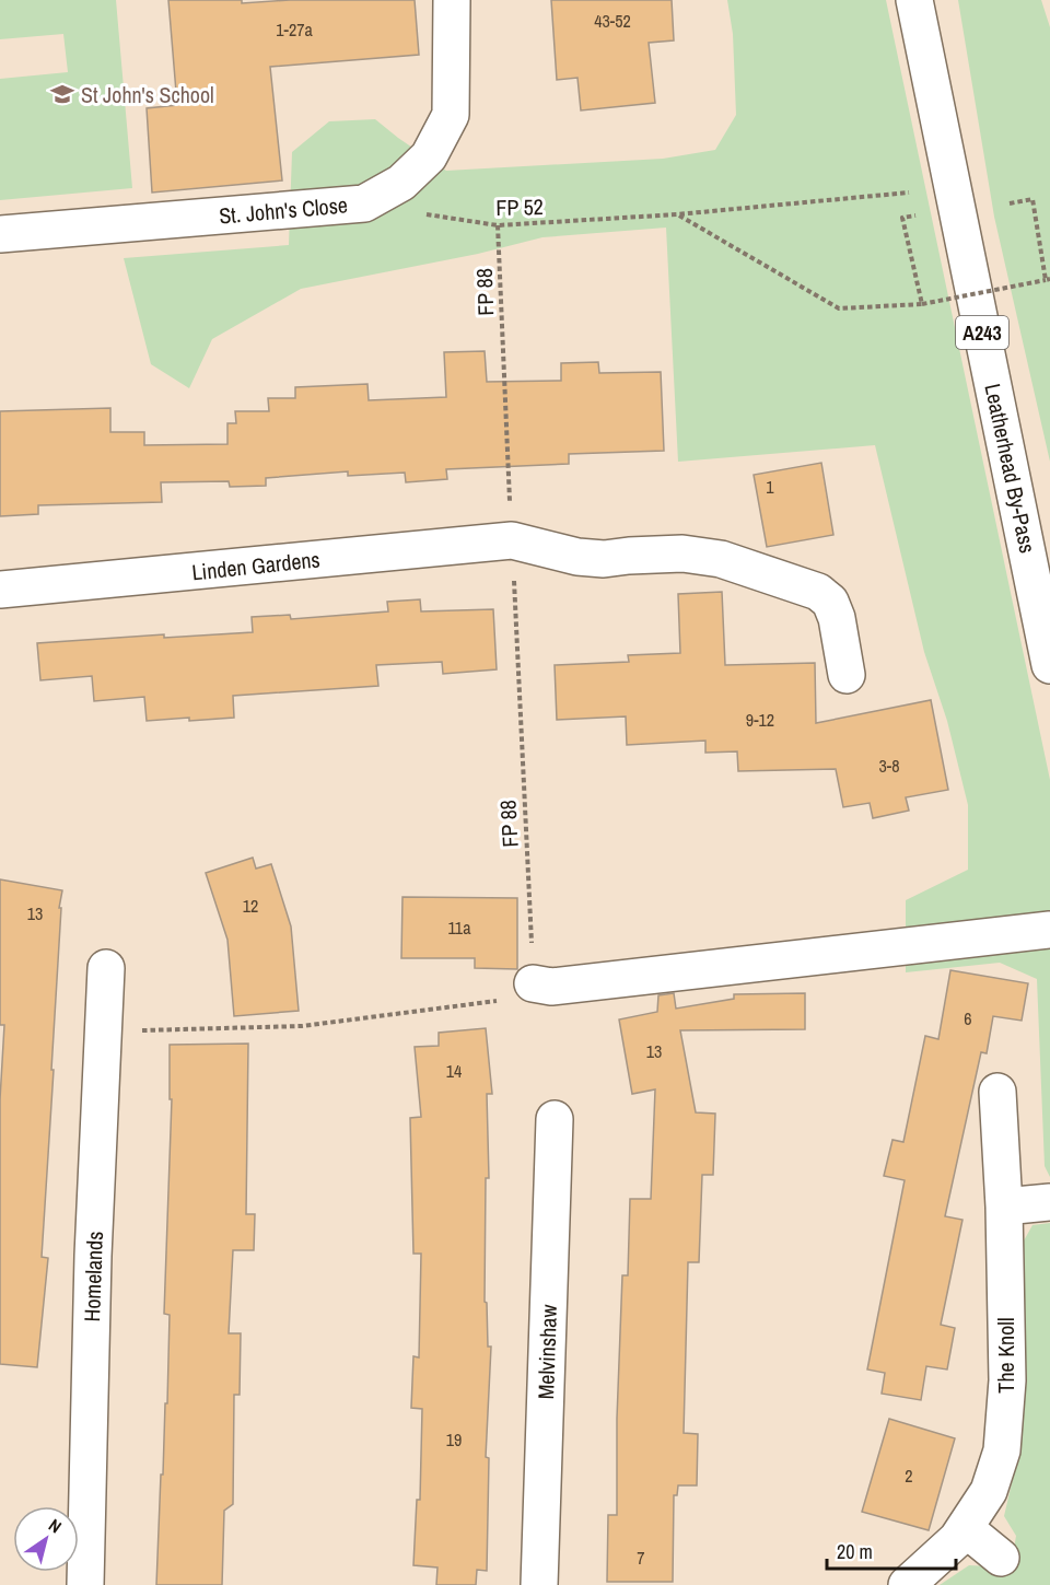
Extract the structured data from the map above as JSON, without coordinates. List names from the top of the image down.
{
  "streets": {
    "main road": [
      "St. John's Close",
      "A243",
      "Leatherhead By-Pass",
      "Linden Gardens",
      "Homelands",
      "Melvinshaw",
      "The Knoll"
    ],
    "path": ["FP 52", "FP 88"]
  },
  "crossings": [
    ["FP 52", "FP 88"],
    ["FP 88", "Linden Gardens"]
  ],
  "places": {
    "school or university": ["St John's School"]
  },
  "house_numbers": [
    "43-52",
    "1-27a",
    "1",
    "9-12",
    "3-8",
    "12",
    "13",
    "11a",
    "6",
    "13",
    "14",
    "19",
    "2",
    "7"
  ],
  "scale_bar": "20 m",
  "north": "top right"
}
